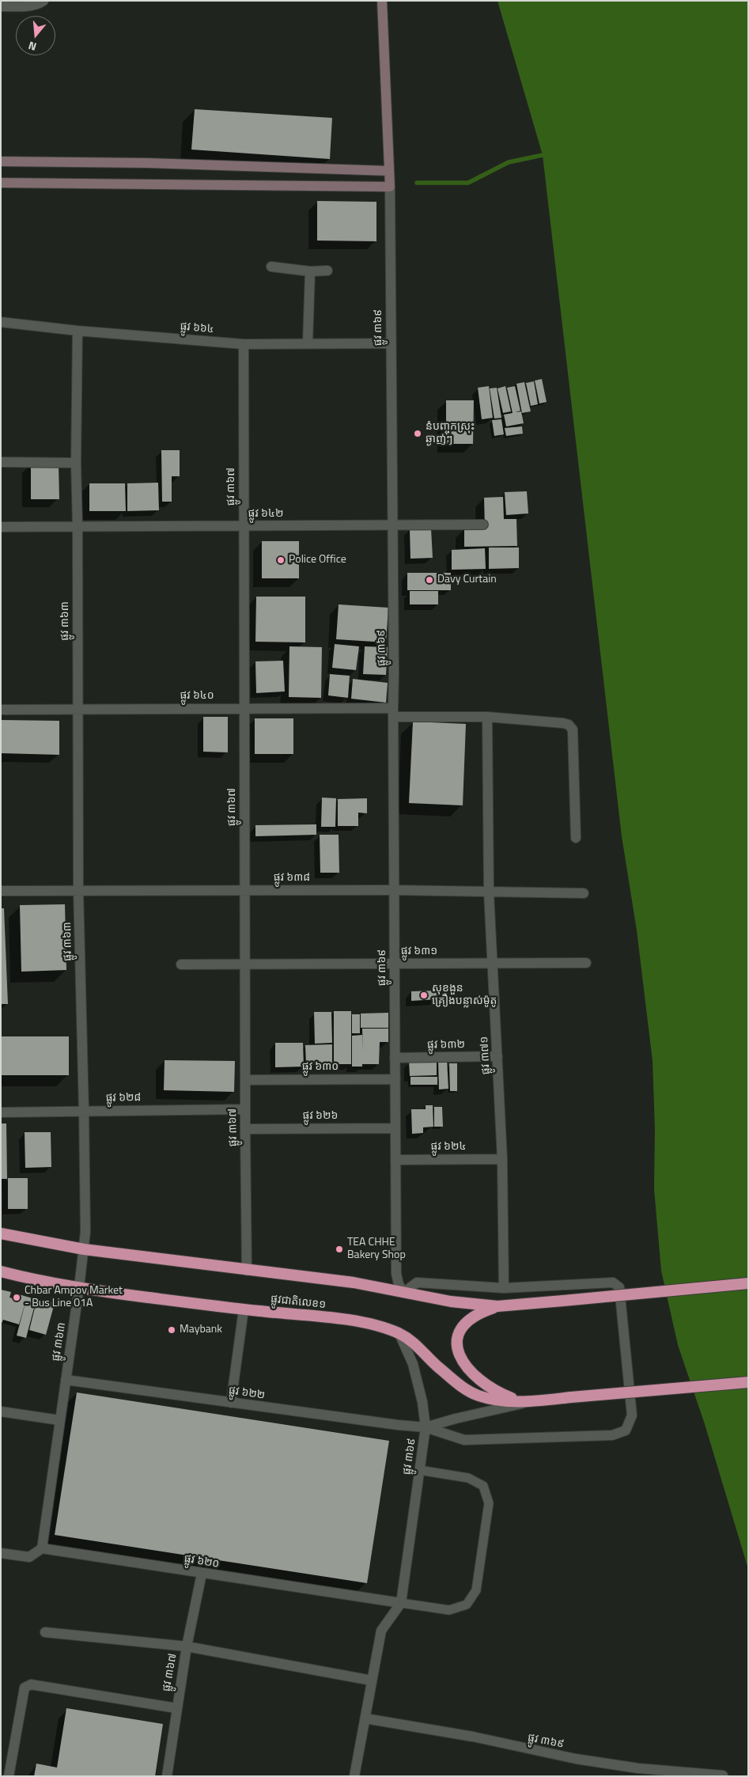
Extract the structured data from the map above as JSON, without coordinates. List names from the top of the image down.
{
  "streets": {
    "highway": ["ផ្លូវជាតិលេខ១"],
    "main road": ["ផ្លូវ ៣៦៩"],
    "street": [
      "ផ្លូវ ៦៦៤",
      "ផ្លូវ ៣៦៧",
      "ផ្លូវ ៦៤២",
      "ផ្លូវ ៣៦៣",
      "ផ្លូវ ៦៤០",
      "ផ្លូវ ៦៣៨",
      "ផ្លូវ ៦៣១",
      "ផ្លូវ ៦៣២",
      "ផ្លូវ ៣៧១",
      "ផ្លូវ ៦៣០",
      "ផ្លូវ ៦២៨",
      "ផ្លូវ ៦២៦",
      "ផ្លូវ ៦២៤",
      "ផ្លូវ ៦២២",
      "ផ្លូវ ៦២០"
    ]
  },
  "crossings": [
    ["ផ្លូវ ៣៦៩", "ផ្លូវ ៦៦៤"],
    ["ផ្លូវ ៣៦៩", "ផ្លូវ ៦៤២"],
    ["ផ្លូវ ៣៦៩", "ផ្លូវ ៦៤០"],
    ["ផ្លូវ ៣៦៩", "ផ្លូវ ៦៣៨"],
    ["ផ្លូវ ៣៦៩", "ផ្លូវ ៦៣១"],
    ["ផ្លូវ ៣៦៩", "ផ្លូវ ៦៣២"],
    ["ផ្លូវ ៣៦៩", "ផ្លូវ ៦៣០"],
    ["ផ្លូវ ៣៦៩", "ផ្លូវ ៦២៦"],
    ["ផ្លូវ ៣៦៩", "ផ្លូវ ៦២៤"],
    ["ផ្លូវ ៣៦៩", "ផ្លូវជាតិលេខ១"],
    ["ផ្លូវ ៣៦៩", "ផ្លូវ ៦២២"],
    ["ផ្លូវ ៣៦៩", "ផ្លូវ ៦២០"],
    ["ផ្លូវ ៦៦៤", "ផ្លូវ ៣៦៧"],
    ["ផ្លូវ ៦៦៤", "ផ្លូវ ៣៦៣"],
    ["ផ្លូវ ៣៦៧", "ផ្លូវ ៦៤២"],
    ["ផ្លូវ ៣៦៧", "ផ្លូវ ៦៤០"],
    ["ផ្លូវ ៣៦៧", "ផ្លូវ ៦៣៨"],
    ["ផ្លូវ ៣៦៧", "ផ្លូវ ៦៣១"],
    ["ផ្លូវ ៣៦៧", "ផ្លូវ ៦៣០"],
    ["ផ្លូវ ៣៦៧", "ផ្លូវ ៦២៨"],
    ["ផ្លូវ ៣៦៧", "ផ្លូវ ៦២៦"],
    ["ផ្លូវ ៣៦៧", "ផ្លូវ ៦២០"],
    ["ផ្លូវ ៦៤២", "ផ្លូវ ៣៦៣"],
    ["ផ្លូវ ៣៦៣", "ផ្លូវ ៦៤០"],
    ["ផ្លូវ ៣៦៣", "ផ្លូវ ៦៣៨"],
    ["ផ្លូវ ៣៦៣", "ផ្លូវ ៦២៨"],
    ["ផ្លូវ ៣៦៣", "ផ្លូវជាតិលេខ១"],
    ["ផ្លូវ ៣៦៣", "ផ្លូវ ៦២២"],
    ["ផ្លូវ ៣៦៣", "ផ្លូវ ៦២០"],
    ["ផ្លូវ ៦៤០", "ផ្លូវ ៣៧១"],
    ["ផ្លូវ ៦៣៨", "ផ្លូវ ៣៧១"],
    ["ផ្លូវ ៦៣១", "ផ្លូវ ៣៧១"],
    ["ផ្លូវ ៦៣២", "ផ្លូវ ៣៧១"],
    ["ផ្លូវ ៣៧១", "ផ្លូវ ៦២៤"]
  ],
  "places": [
    "នំបញ្ចុកស្រុះ ឆ្ងាញ់ៗ",
    "Police Office",
    "Davy Curtain",
    "សុខងួន គ្រឿងបន្លាស់ម៉ូតូ",
    "TEA CHHE Bakery Shop",
    "Chbar Ampov Market - Bus Line 01A",
    "Maybank"
  ],
  "north": "bottom"
}
